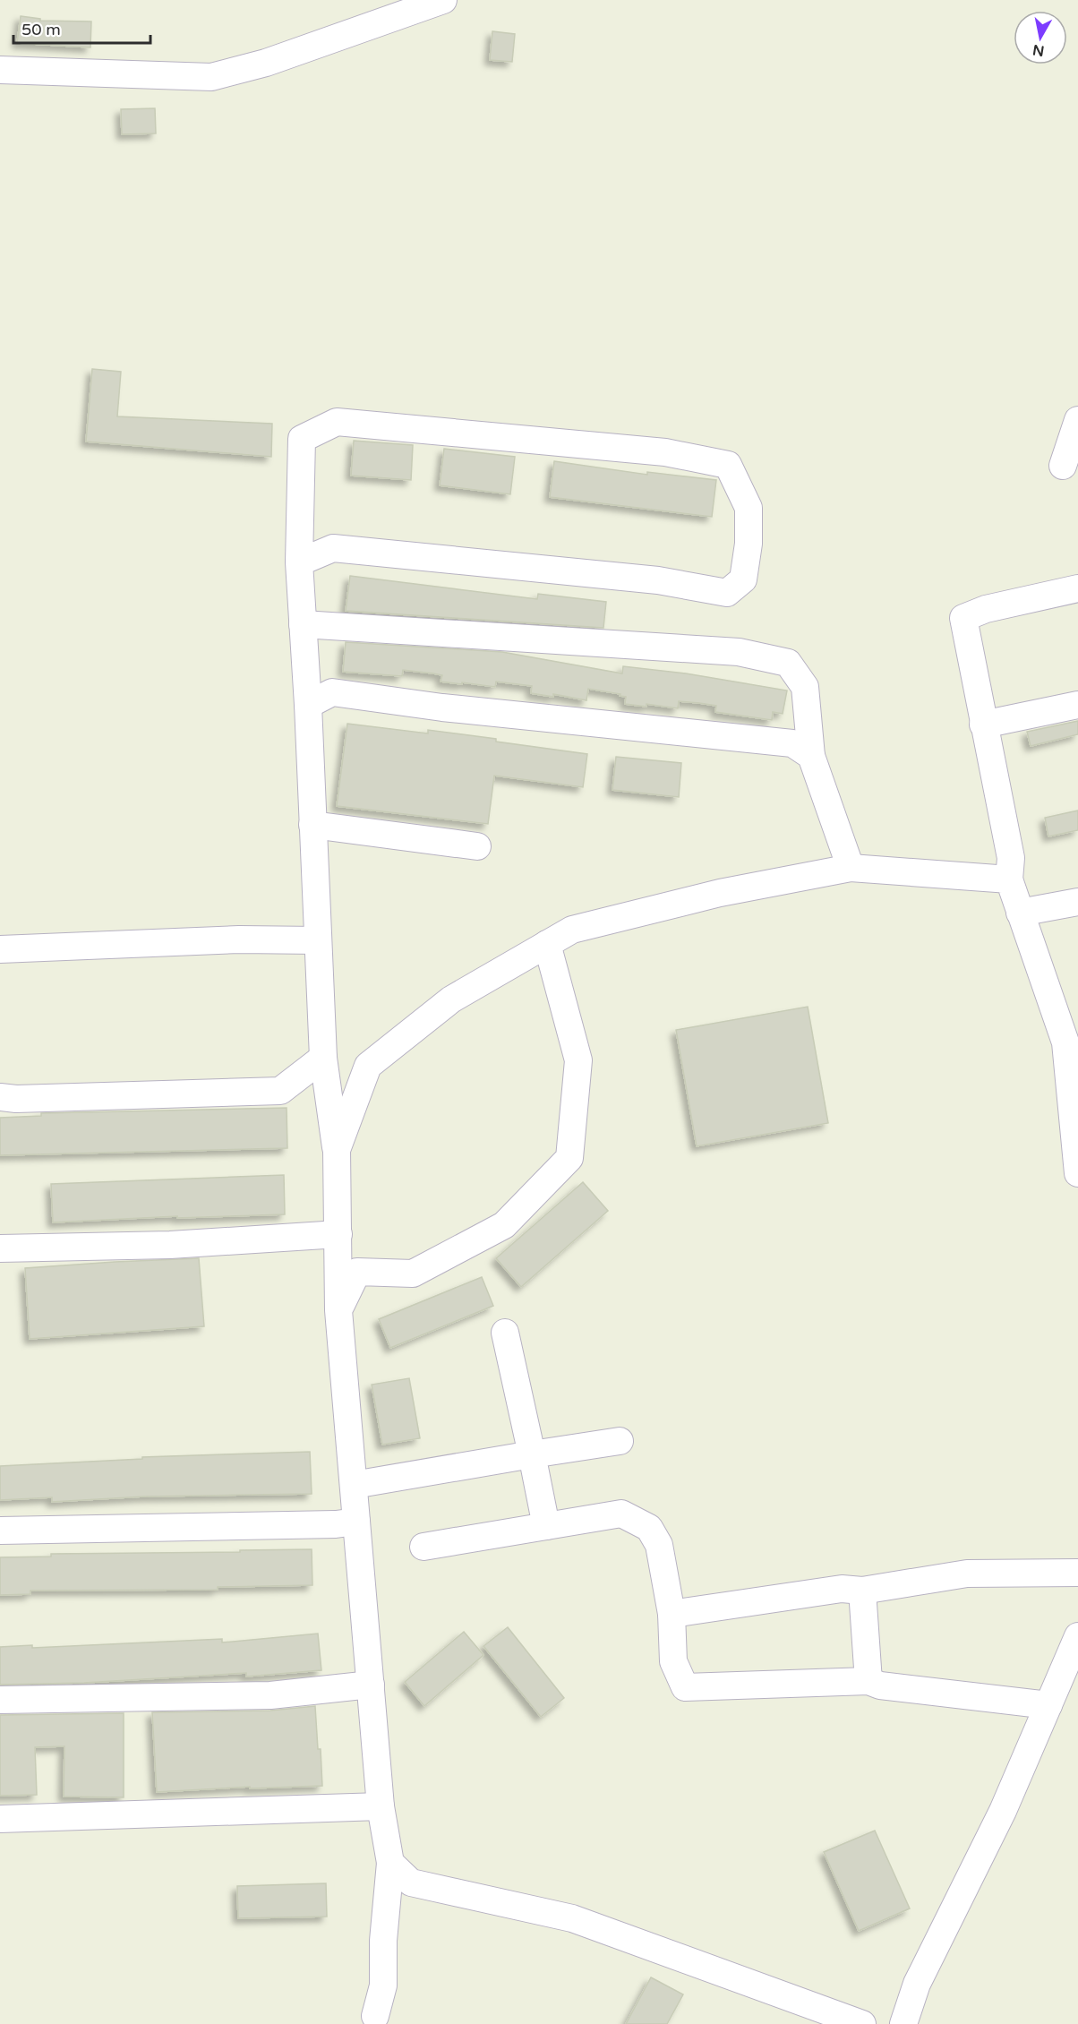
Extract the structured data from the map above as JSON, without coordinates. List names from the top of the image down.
{
  "scale_bar": "50 m",
  "north": "bottom"
}
